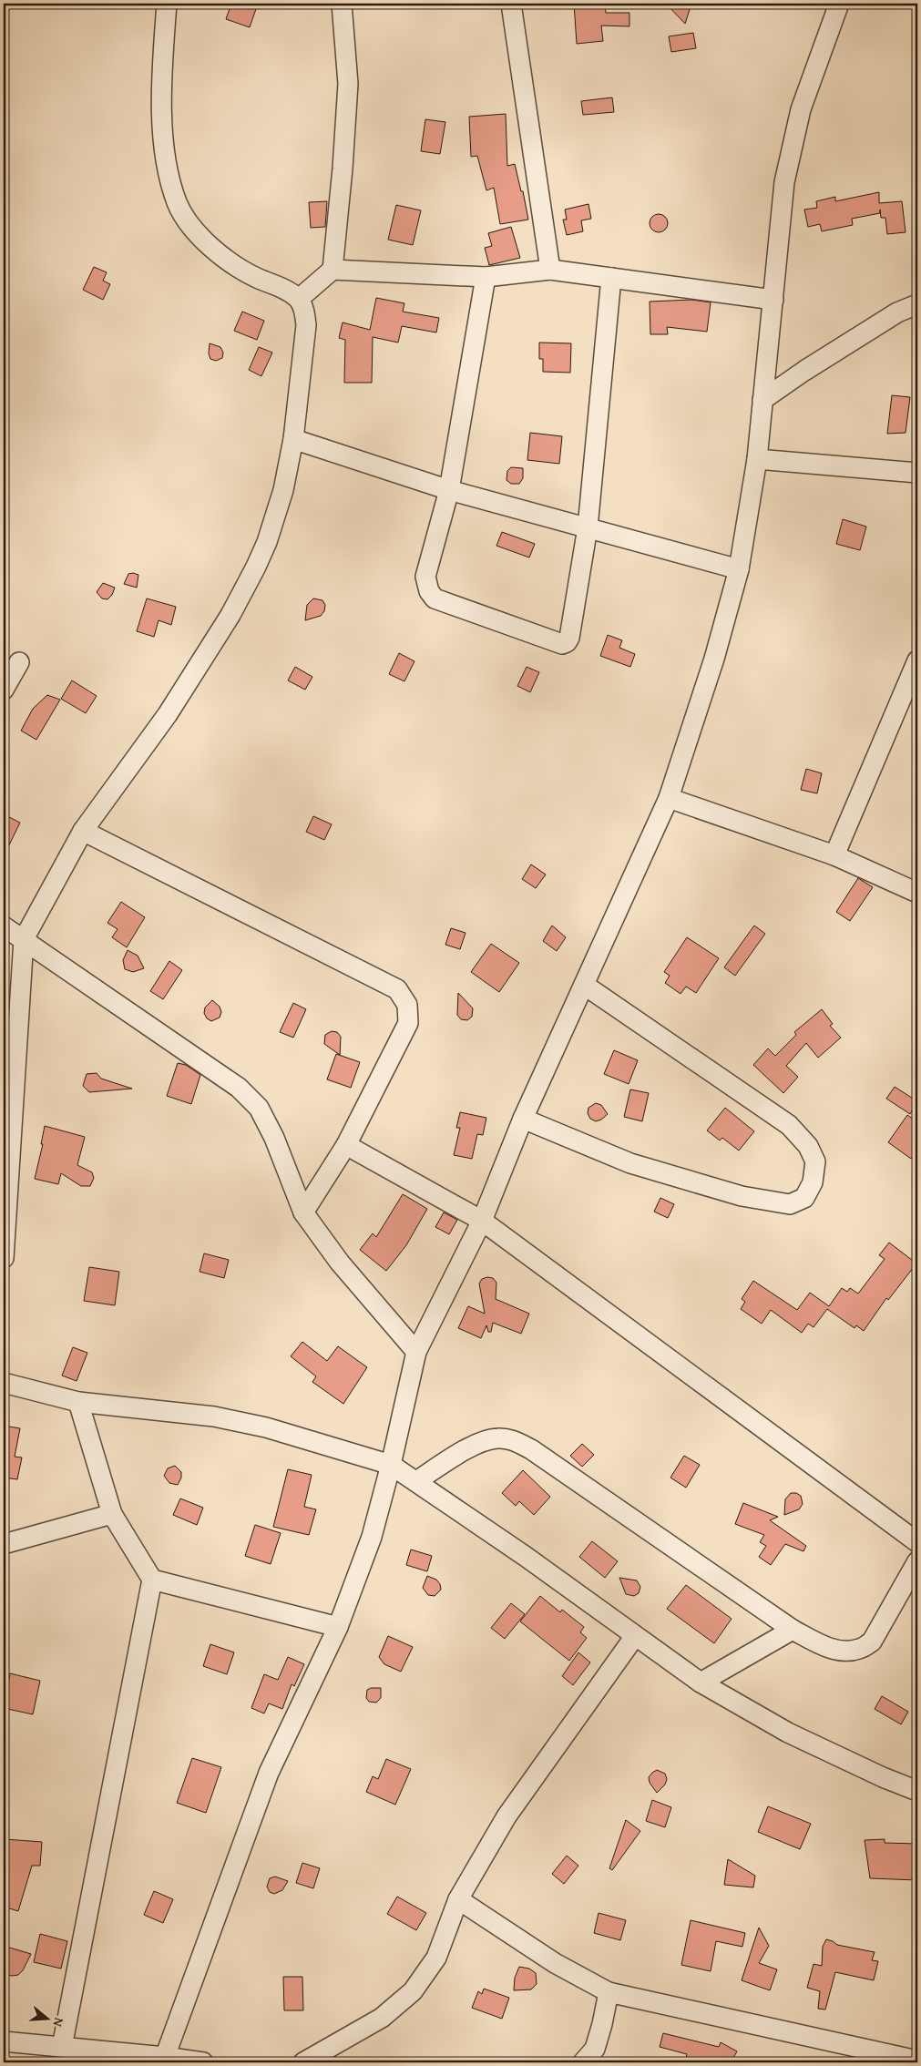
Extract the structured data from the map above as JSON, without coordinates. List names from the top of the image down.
{
  "north": "right"
}
